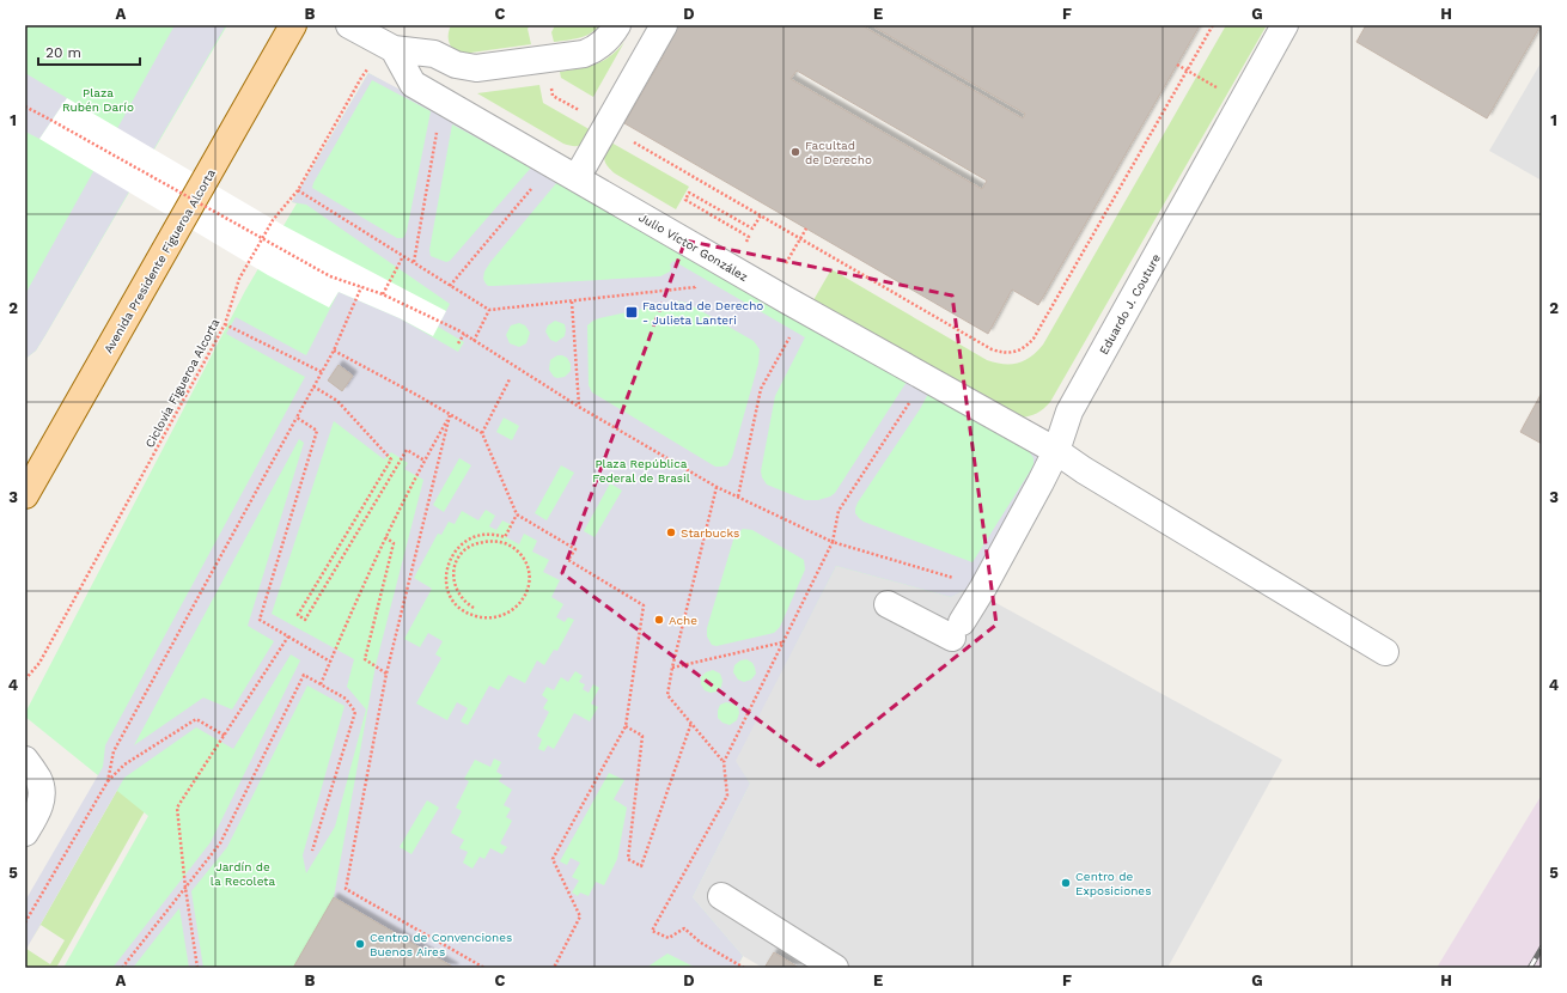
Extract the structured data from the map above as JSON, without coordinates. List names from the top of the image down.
{
  "streets": {
    "main road": ["Avenida Presidente Figueroa Alcorta"],
    "street": ["Julio Víctor González", "Eduardo J. Couture"],
    "path": ["Ciclovía Figueroa Alcorta"]
  },
  "crossings": [
    ["Julio Víctor González", "Eduardo J. Couture"],
    ["Julio Víctor González", "Ciclovía Figueroa Alcorta"]
  ],
  "parks": ["Plaza Rubén Darío", "Plaza República Federal de Brasil", "Jardín de la Recoleta"],
  "places": {
    "other": [
      "Facultad de Derecho",
      "Starbucks",
      "Ache",
      "Centro de Exposiciones",
      "Centro de Convenciones Buenos Aires"
    ],
    "transit": ["Facultad de Derecho - Julieta Lanteri"]
  },
  "scale_bar": "20 m",
  "grid": {
    "columns": [
      "A",
      "B",
      "C",
      "D",
      "E",
      "F",
      "G",
      "H"
    ],
    "rows": [
      "1",
      "2",
      "3",
      "4",
      "5"
    ]
  }
}
